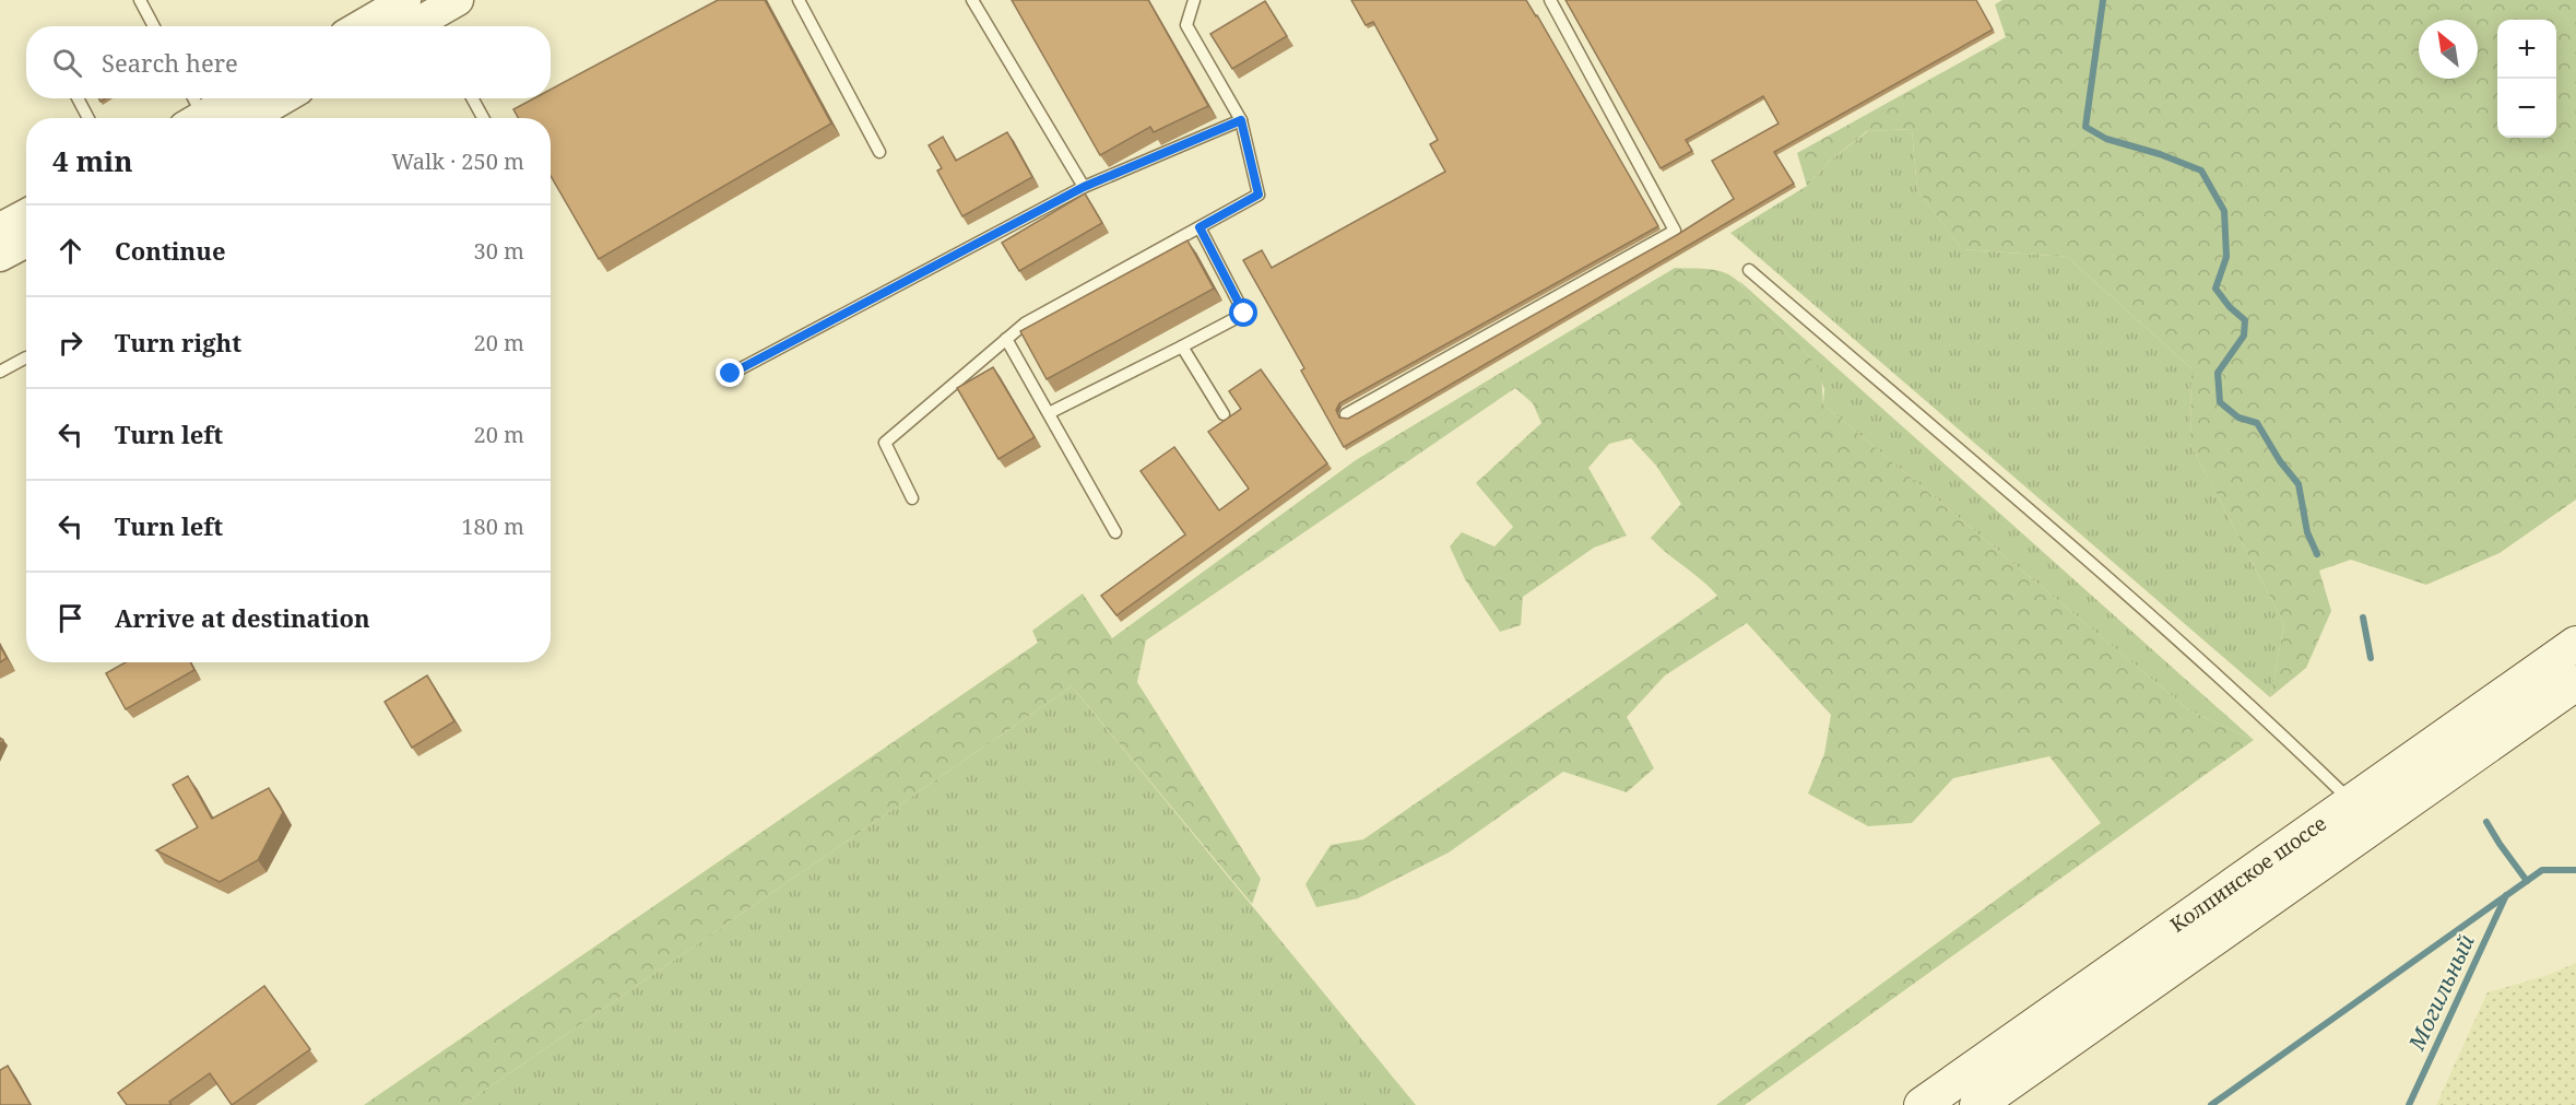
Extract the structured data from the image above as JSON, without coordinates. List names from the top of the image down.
{
  "streets": {
    "main road": ["Колпинское шоссе"]
  },
  "water": ["Могильный"],
  "north": "top left",
  "page": {
    "map_buttons": ["+", "−"],
    "search": "Search here",
    "heading": ["4 min", "Walk · 250 m"],
    "list": [
      ["Continue", "30 m"],
      ["Turn right", "20 m"],
      ["Turn left", "20 m"],
      ["Turn left", "180 m"],
      "Arrive at destination"
    ]
  }
}
